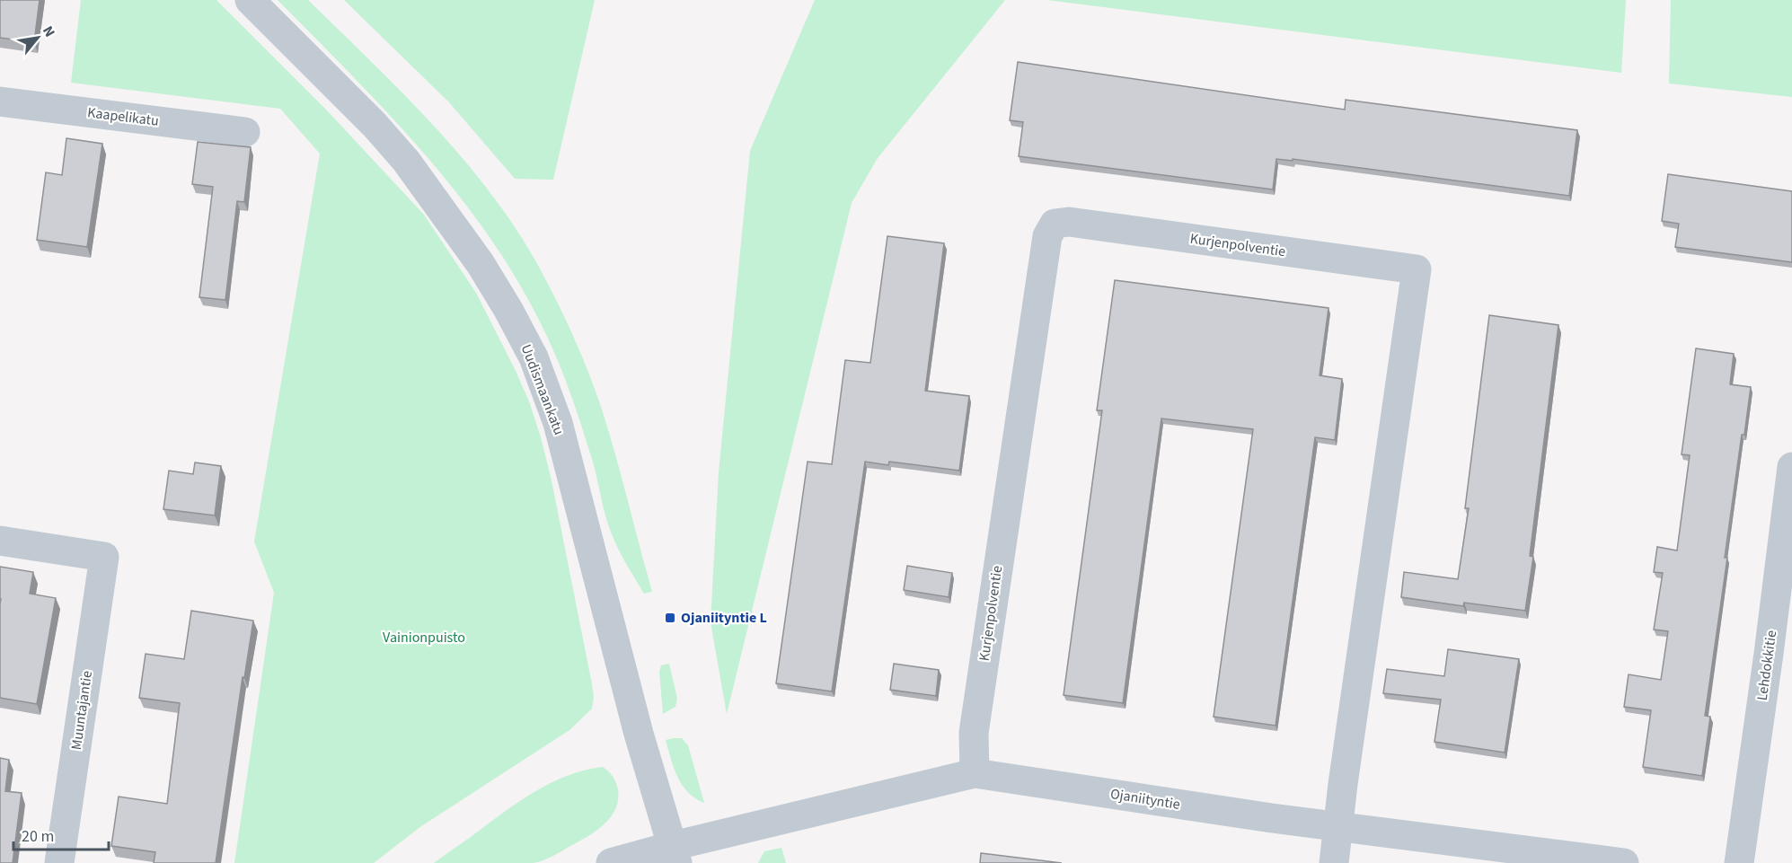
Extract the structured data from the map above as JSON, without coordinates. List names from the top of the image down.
{
  "streets": {
    "street": [
      "Kaapelikatu",
      "Kurjenpolventie",
      "Uudismaankatu",
      "Lehdokkitie",
      "Muuntajantie",
      "Ojaniityntie"
    ]
  },
  "crossings": [
    ["Kurjenpolventie", "Ojaniityntie"],
    ["Uudismaankatu", "Ojaniityntie"]
  ],
  "parks": ["Vainionpuisto"],
  "places": {
    "transit": ["Ojaniityntie L"]
  },
  "scale_bar": "20 m",
  "north": "top right"
}
